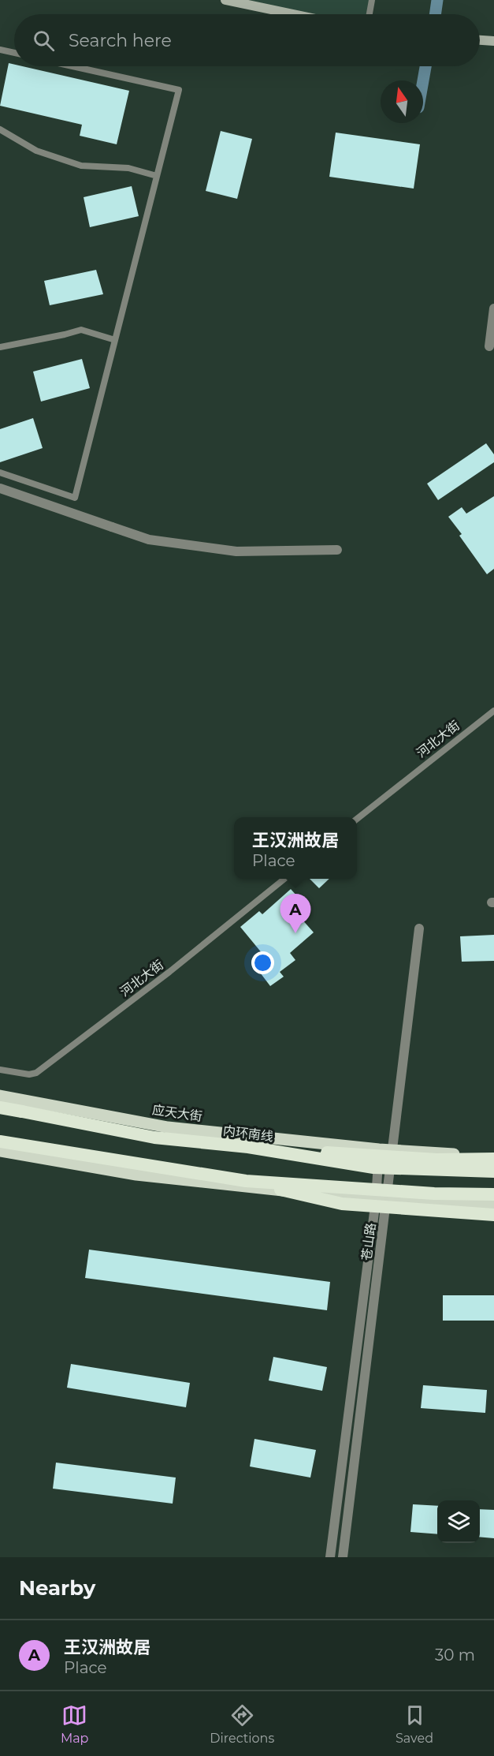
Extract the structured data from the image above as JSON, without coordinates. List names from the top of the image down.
{
  "streets": {
    "highway": ["内环南线"],
    "main road": ["应天大街"],
    "street": ["苍山路"],
    "lane": ["河北大街"]
  },
  "crossings": [
    ["应天大街", "苍山路"]
  ],
  "north": "top",
  "page": {
    "search": "Search here",
    "popup": ["王汉洲故居", "Place"],
    "pins": "A",
    "heading": "Nearby",
    "list": [
      {
        "mark": "A",
        "name": "王汉洲故居",
        "note": "Place",
        "value": "30 m"
      }
    ],
    "nav": ["Map", "Directions", "Saved"]
  }
}
